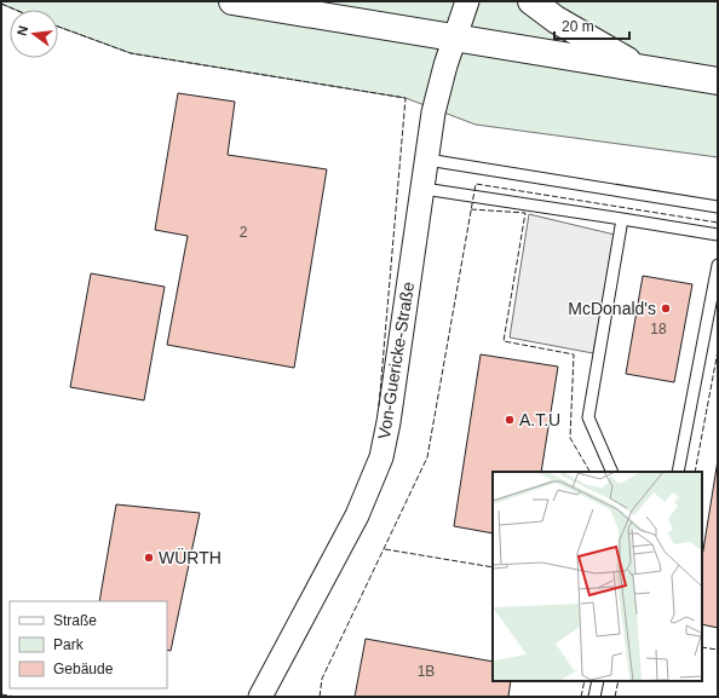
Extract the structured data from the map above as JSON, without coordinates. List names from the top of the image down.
{
  "streets": {
    "street": ["Von-Guericke-Straße"]
  },
  "places": ["McDonald's", "A.T.U", "WÜRTH"],
  "house_numbers": ["2", "18", "1B"],
  "legend": ["Straße", "Park", "Gebäude"],
  "scale_bar": "20 m",
  "north": "left"
}
